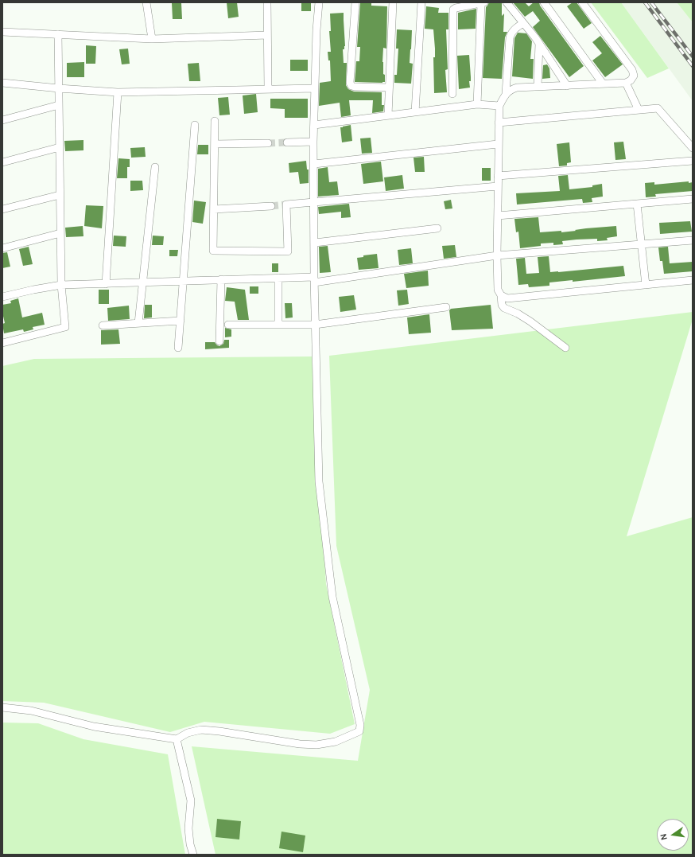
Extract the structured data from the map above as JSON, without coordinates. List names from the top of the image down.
{
  "north": "left"
}
